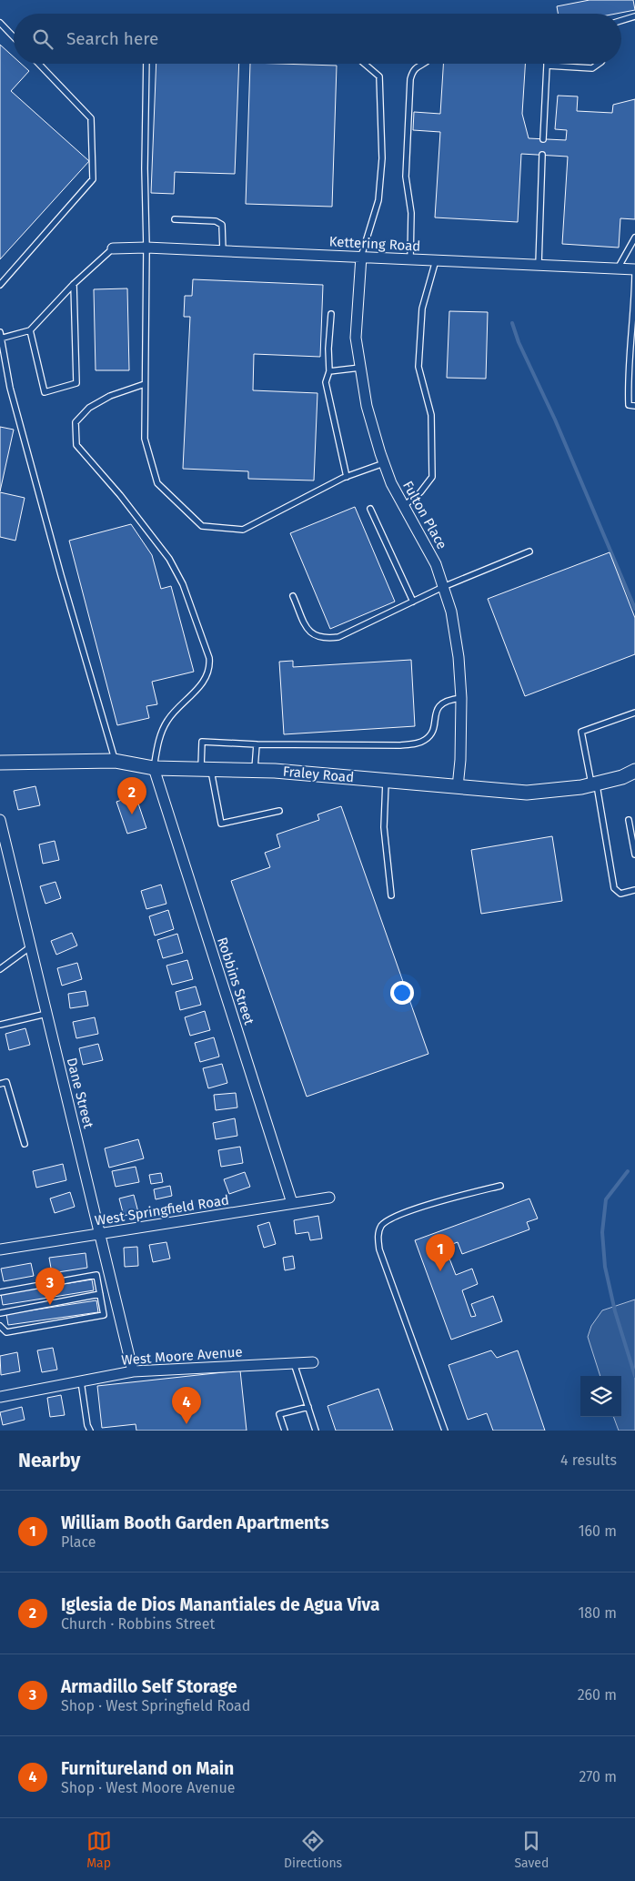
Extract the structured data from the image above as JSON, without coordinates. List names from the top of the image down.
{
  "streets": {
    "street": [
      "Kettering Road",
      "Fulton Place",
      "Fraley Road",
      "Robbins Street",
      "Dane Street",
      "West Springfield Road",
      "West Moore Avenue"
    ]
  },
  "crossings": [
    ["Kettering Road", "Fulton Place"],
    ["Fulton Place", "Fraley Road"],
    ["Fraley Road", "Robbins Street"],
    ["Robbins Street", "West Springfield Road"],
    ["Dane Street", "West Springfield Road"],
    ["Dane Street", "West Moore Avenue"]
  ],
  "page": {
    "search": "Search here",
    "pins": [
      "2",
      "1",
      "3",
      "4"
    ],
    "heading": ["Nearby", "4 results"],
    "list": [
      {
        "mark": "1",
        "name": "William Booth Garden Apartments",
        "note": "Place",
        "value": "160 m"
      },
      {
        "mark": "2",
        "name": "Iglesia de Dios Manantiales de Agua Viva",
        "note": "Church · Robbins Street",
        "value": "180 m"
      },
      {
        "mark": "3",
        "name": "Armadillo Self Storage",
        "note": "Shop · West Springfield Road",
        "value": "260 m"
      },
      {
        "mark": "4",
        "name": "Furnitureland on Main",
        "note": "Shop · West Moore Avenue",
        "value": "270 m"
      }
    ],
    "nav": ["Map", "Directions", "Saved"]
  }
}
